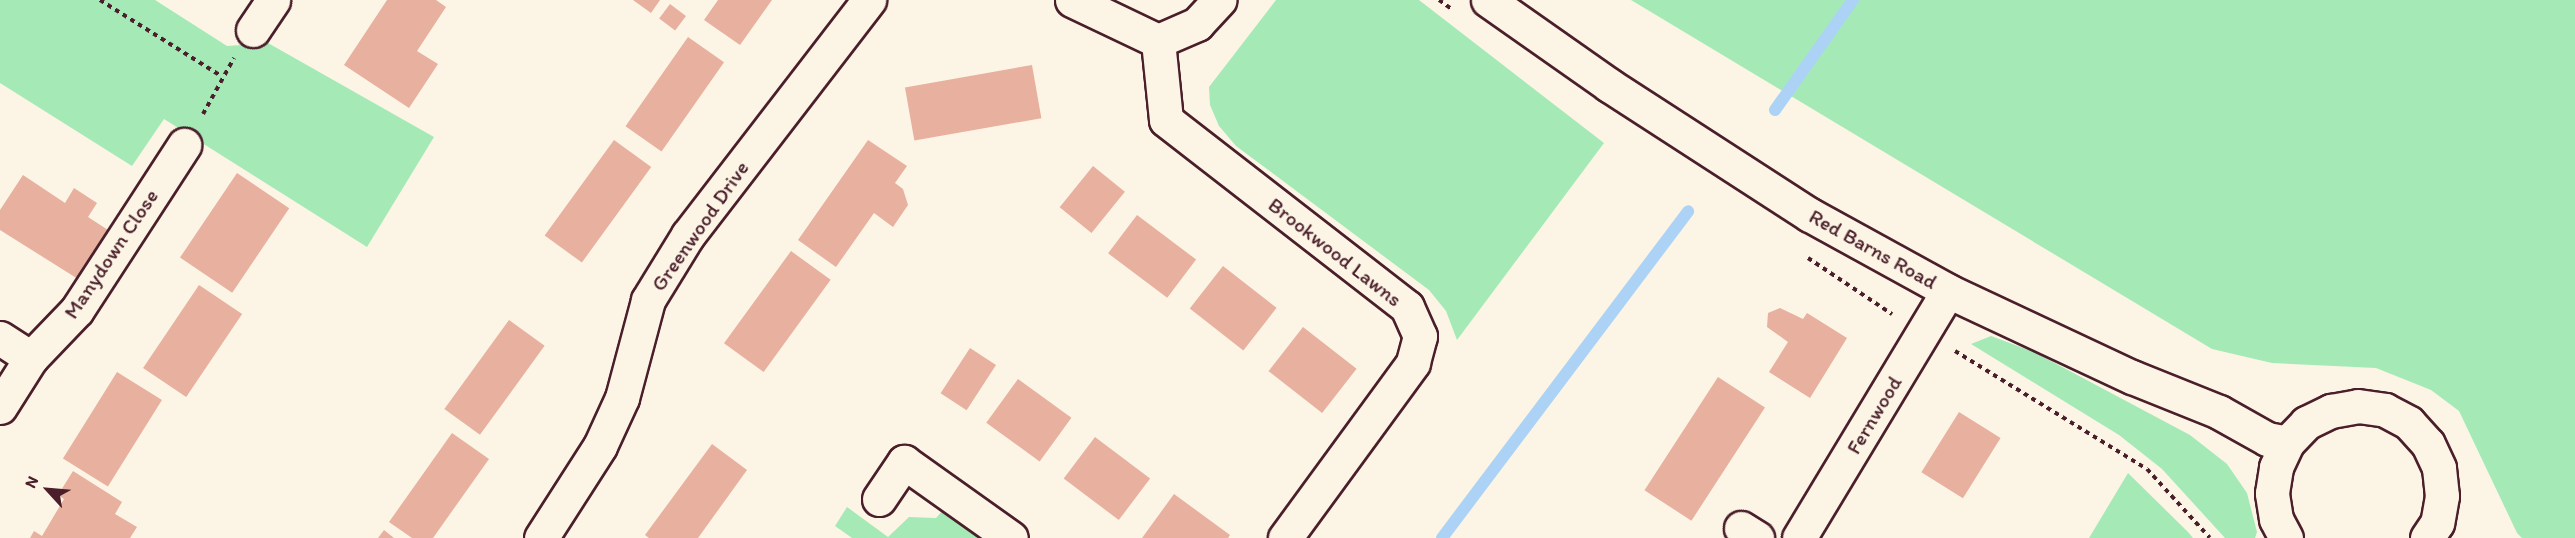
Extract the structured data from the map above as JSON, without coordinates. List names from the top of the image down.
{
  "streets": {
    "street": [
      "Greenwood Drive",
      "Red Barns Road",
      "Brookwood Lawns",
      "Manydown Close",
      "Fernwood"
    ]
  },
  "crossings": [
    ["Red Barns Road", "Fernwood"]
  ],
  "north": "top left"
}
